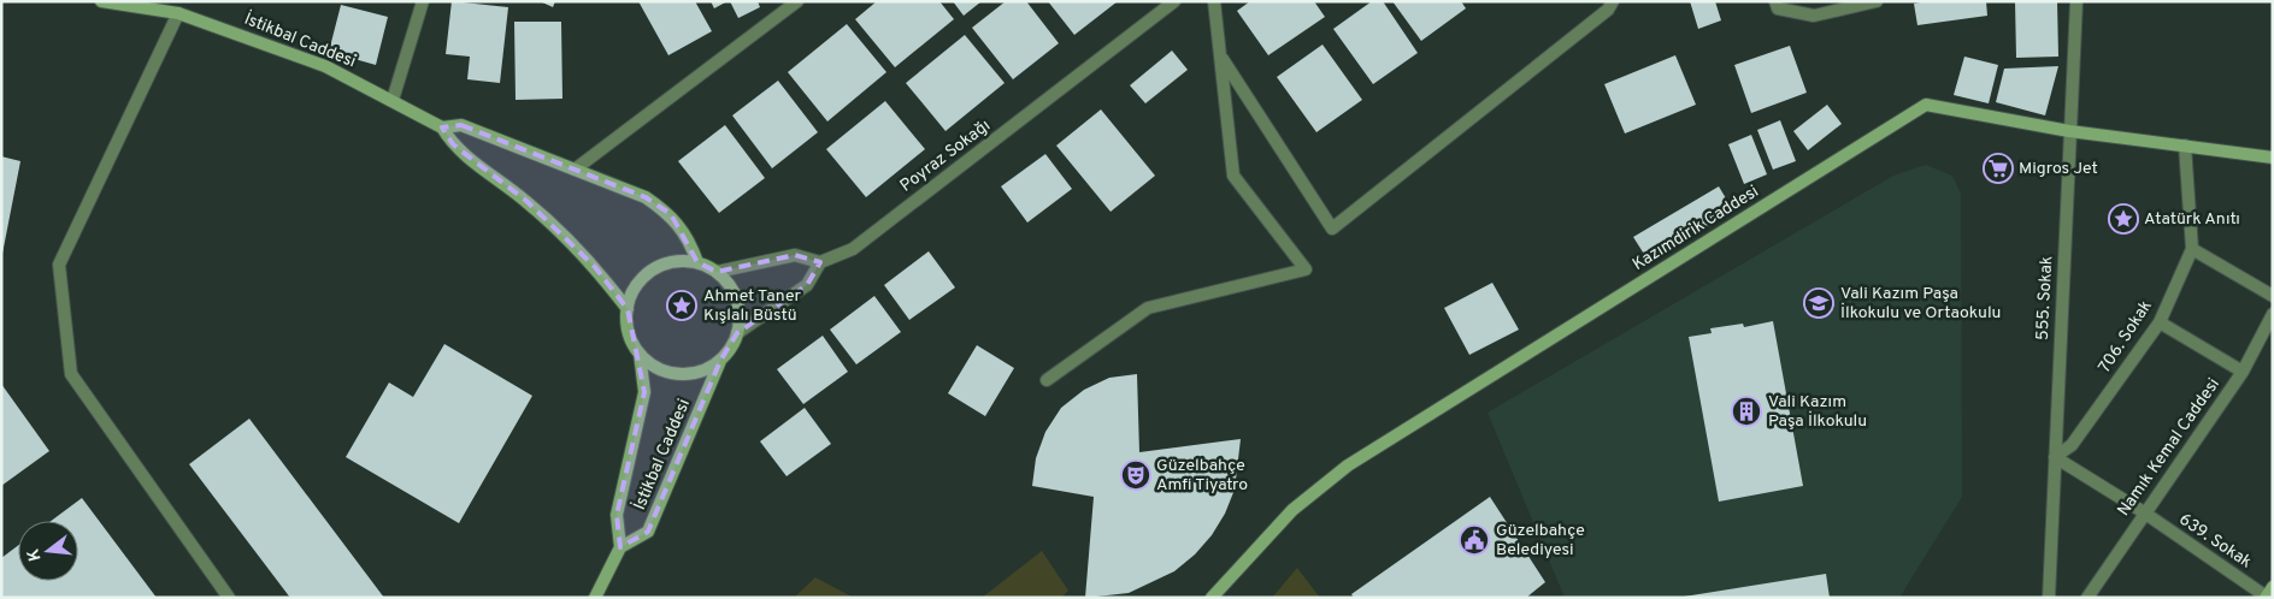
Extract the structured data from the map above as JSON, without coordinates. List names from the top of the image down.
{
  "streets": {
    "main road": ["İstikbal Caddesi", "Kazımdirik Caddesi"],
    "street": [
      "Poyraz Sokağı",
      "555. Sokak",
      "706. Sokak",
      "Namık Kemal Caddesi",
      "639. Sokak"
    ]
  },
  "crossings": [
    ["Kazımdirik Caddesi", "555. Sokak"],
    ["Kazımdirik Caddesi", "706. Sokak"],
    ["555. Sokak", "706. Sokak"],
    ["555. Sokak", "639. Sokak"],
    ["706. Sokak", "639. Sokak"],
    ["Namık Kemal Caddesi", "639. Sokak"]
  ],
  "places": {
    "supermarket": ["Migros Jet"],
    "place": ["Atatürk Anıtı", "Ahmet Taner Kışlalı Büstü"],
    "school or university": ["Vali Kazım Paşa İlkokulu ve Ortaokulu"],
    "building": ["Vali Kazım Paşa İlkokulu"],
    "theatre": ["Güzelbahçe Amfi Tiyatro"],
    "public building": ["Güzelbahçe Belediyesi"]
  },
  "north": "left"
}
